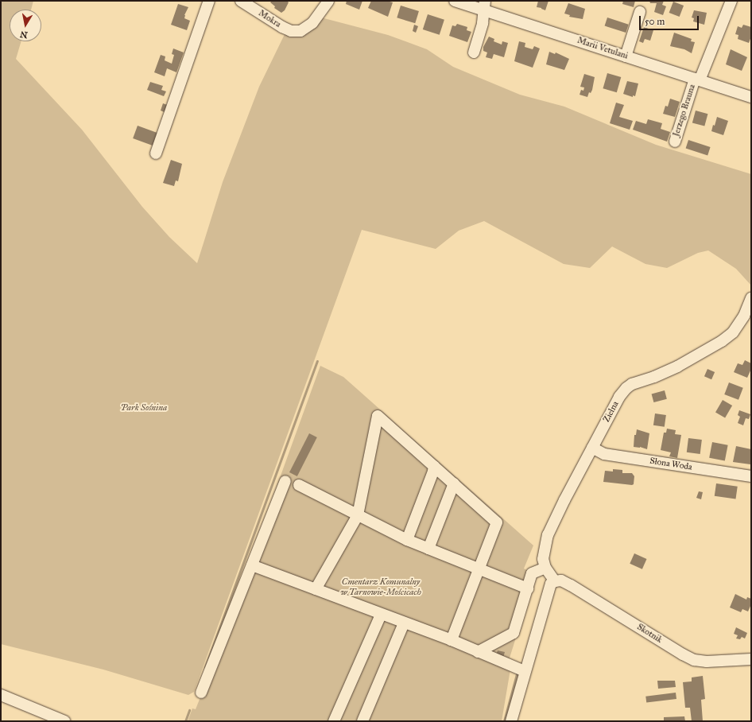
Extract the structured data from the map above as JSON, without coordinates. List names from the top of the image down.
{
  "streets": {
    "street": [
      "Mokra",
      "Marii Vetulani",
      "Jerzego Brauna",
      "Zielna",
      "Słona Woda",
      "Skotnik"
    ]
  },
  "crossings": [
    ["Marii Vetulani", "Jerzego Brauna"],
    ["Zielna", "Słona Woda"]
  ],
  "parks": ["Park Sośnina", "Cmentarz Komunalny w Tarnowie-Mościcach"],
  "scale_bar": "50 m",
  "north": "bottom"
}
